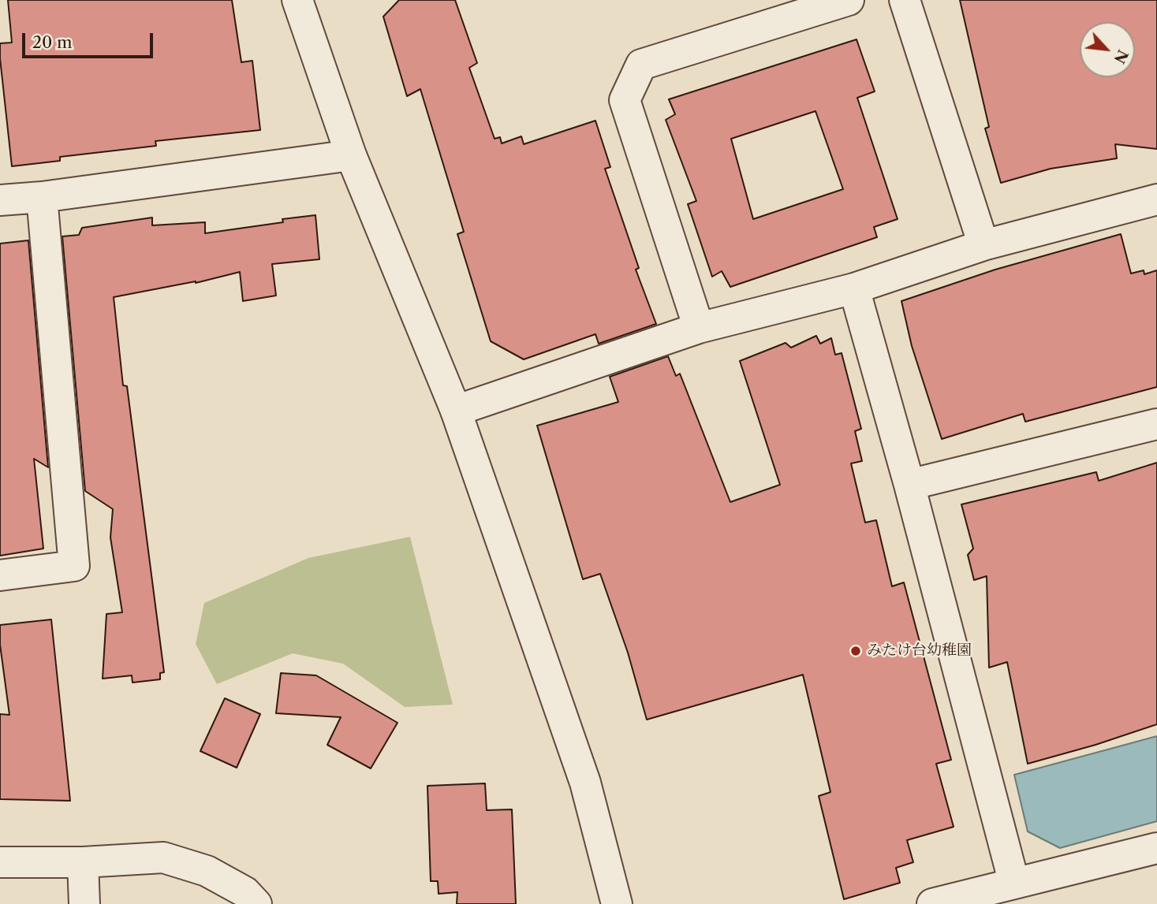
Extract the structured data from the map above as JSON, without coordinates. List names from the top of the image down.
{
  "places": ["みたけ台幼稚園"],
  "scale_bar": "20 m",
  "north": "bottom right"
}
